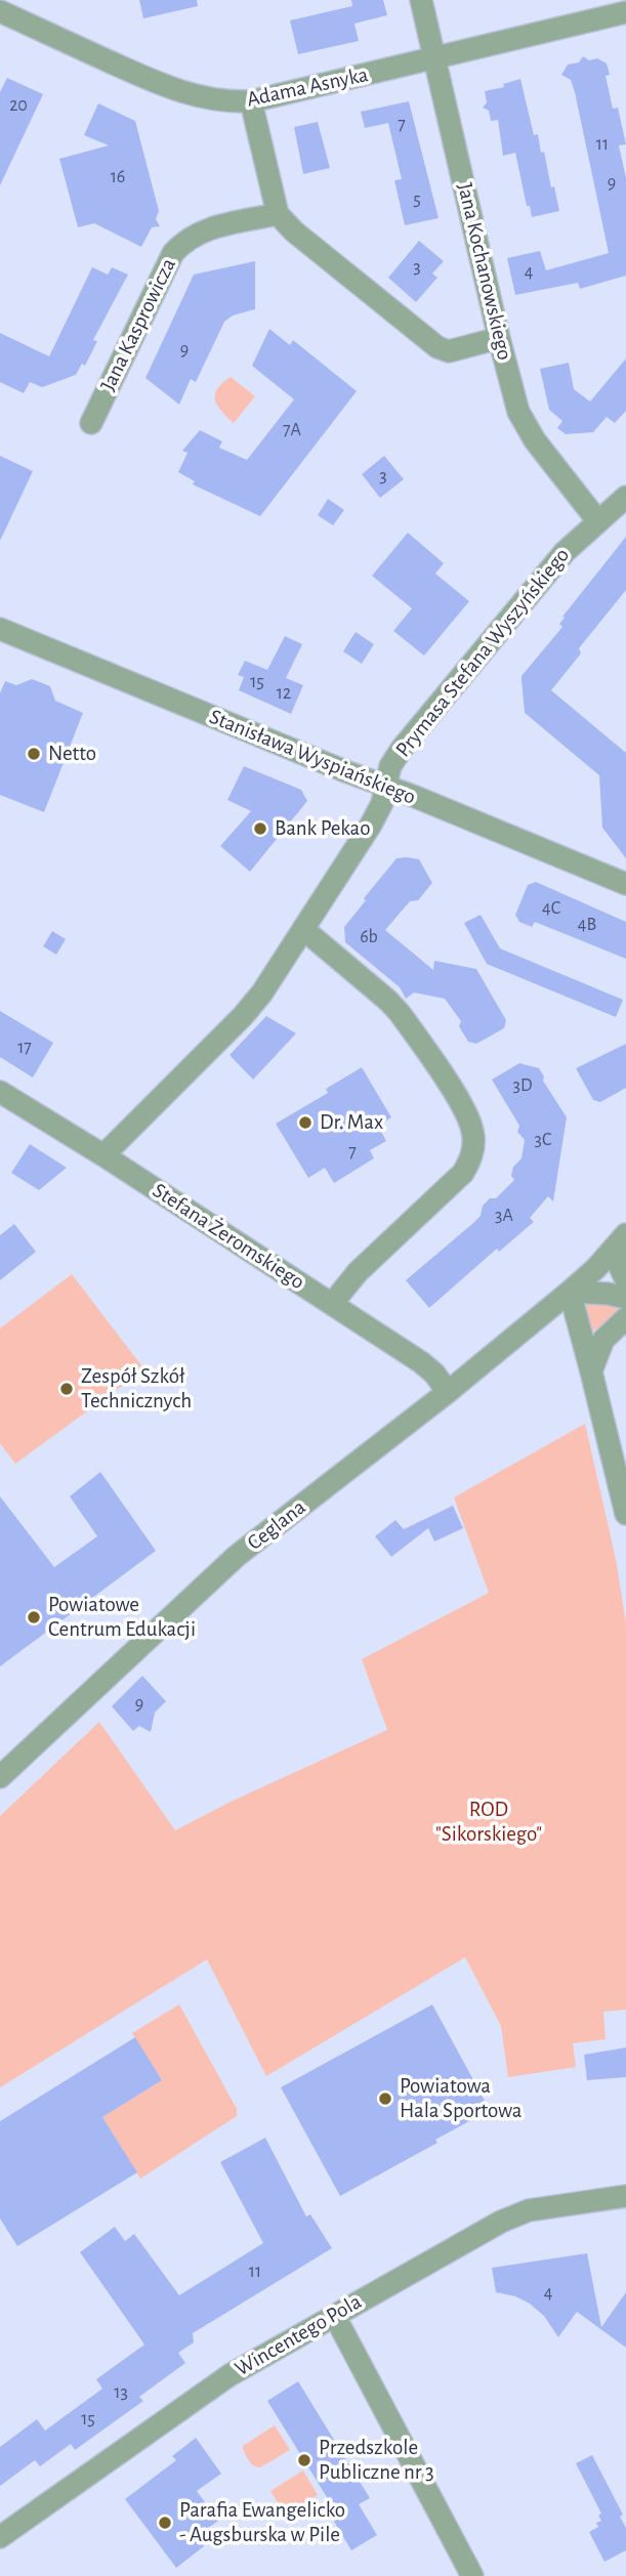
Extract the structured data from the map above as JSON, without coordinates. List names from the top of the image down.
{
  "streets": {
    "street": [
      "Adama Asnyka",
      "Jana Kochanowskiego",
      "Jana Kasprowicza",
      "Prymasa Stefana Wyszyńskiego",
      "Stanisława Wyspiańskiego",
      "Stefana Żeromskiego",
      "Ceglana",
      "Wincentego Pola"
    ]
  },
  "crossings": [
    ["Adama Asnyka", "Jana Kochanowskiego"],
    ["Jana Kochanowskiego", "Prymasa Stefana Wyszyńskiego"],
    ["Prymasa Stefana Wyszyńskiego", "Stanisława Wyspiańskiego"],
    ["Prymasa Stefana Wyszyńskiego", "Stefana Żeromskiego"],
    ["Stefana Żeromskiego", "Ceglana"]
  ],
  "parks": ["ROD \"Sikorskiego\""],
  "places": [
    "Netto",
    "Bank Pekao",
    "Dr. Max",
    "Zespół Szkół Technicznych",
    "Powiatowe Centrum Edukacji",
    "Powiatowa Hala Sportowa",
    "Przedszkole Publiczne nr 3",
    "Parafia Ewangelicko - Augsburska w Pile"
  ],
  "house_numbers": [
    "20",
    "7",
    "11",
    "16",
    "9",
    "5",
    "3",
    "4",
    "9",
    "7A",
    "3",
    "15",
    "12",
    "4C",
    "4B",
    "6b",
    "17",
    "3D",
    "3C",
    "7",
    "3A",
    "9",
    "11",
    "4",
    "13",
    "15"
  ]
}
